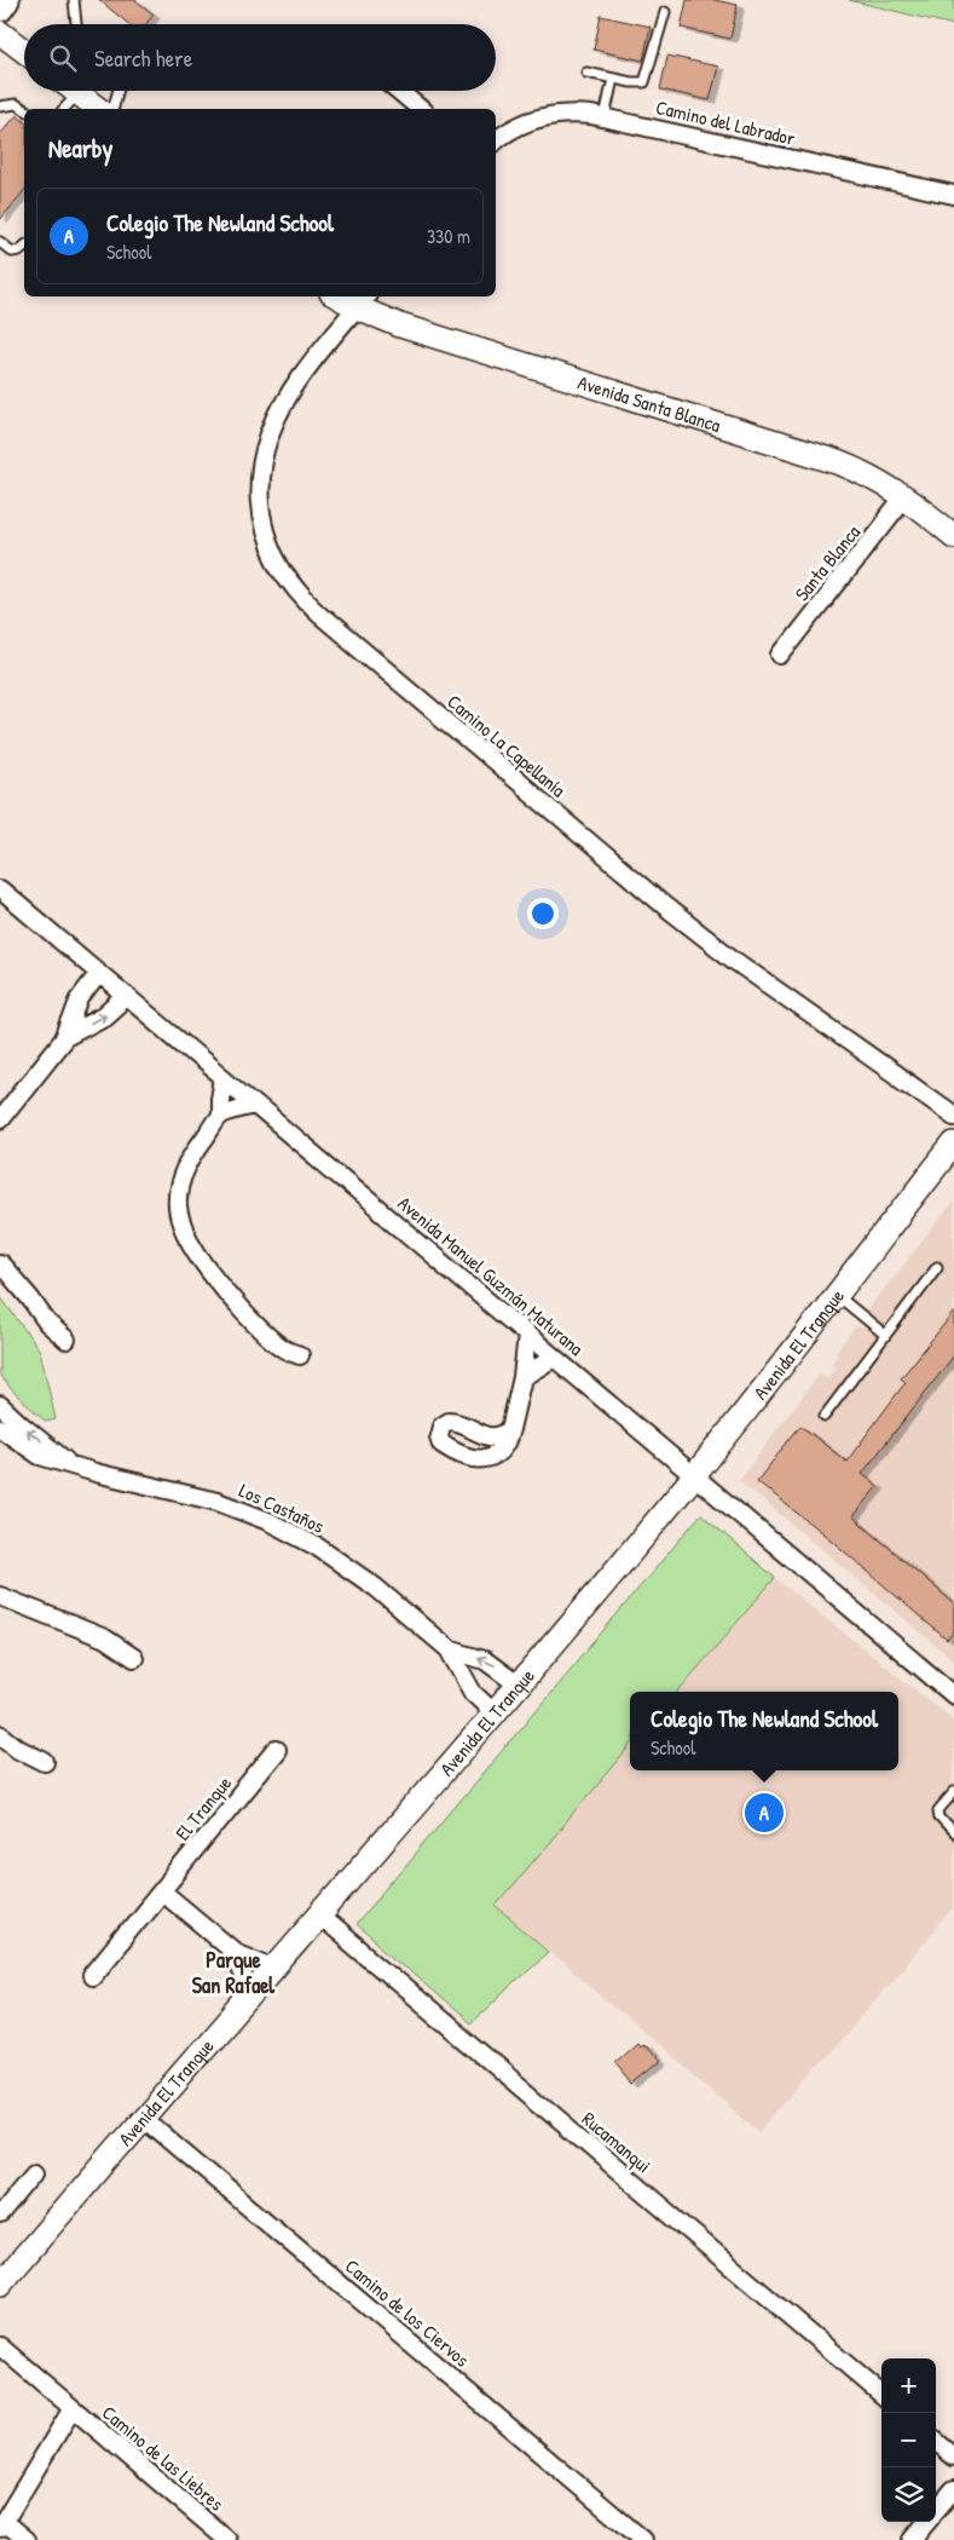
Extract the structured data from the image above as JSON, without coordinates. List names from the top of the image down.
{
  "streets": {
    "main road": ["Avenida Santa Blanca", "Avenida El Tranque"],
    "street": [
      "Camino del Labrador",
      "Santa Blanca",
      "Camino La Capellanía",
      "Avenida Manuel Guzmán Maturana",
      "Los Castaños",
      "El Tranque",
      "Rucamanqui",
      "Camino de los Ciervos",
      "Camino de las Liebres"
    ]
  },
  "crossings": [
    ["Avenida Santa Blanca", "Santa Blanca"],
    ["Avenida Santa Blanca", "Camino La Capellanía"],
    ["Avenida Manuel Guzmán Maturana", "Avenida El Tranque"],
    ["Avenida El Tranque", "Los Castaños"],
    ["Avenida El Tranque", "Rucamanqui"],
    ["Avenida El Tranque", "Camino de los Ciervos"]
  ],
  "districts": ["Parque San Rafael"],
  "page": {
    "search": "Search here",
    "heading": "Nearby",
    "list": [
      {
        "mark": "A",
        "name": "Colegio The Newland School",
        "note": "School",
        "value": "330 m"
      }
    ],
    "popup": ["Colegio The Newland School", "School"],
    "pins": "A",
    "map_buttons": ["+", "−"]
  }
}
